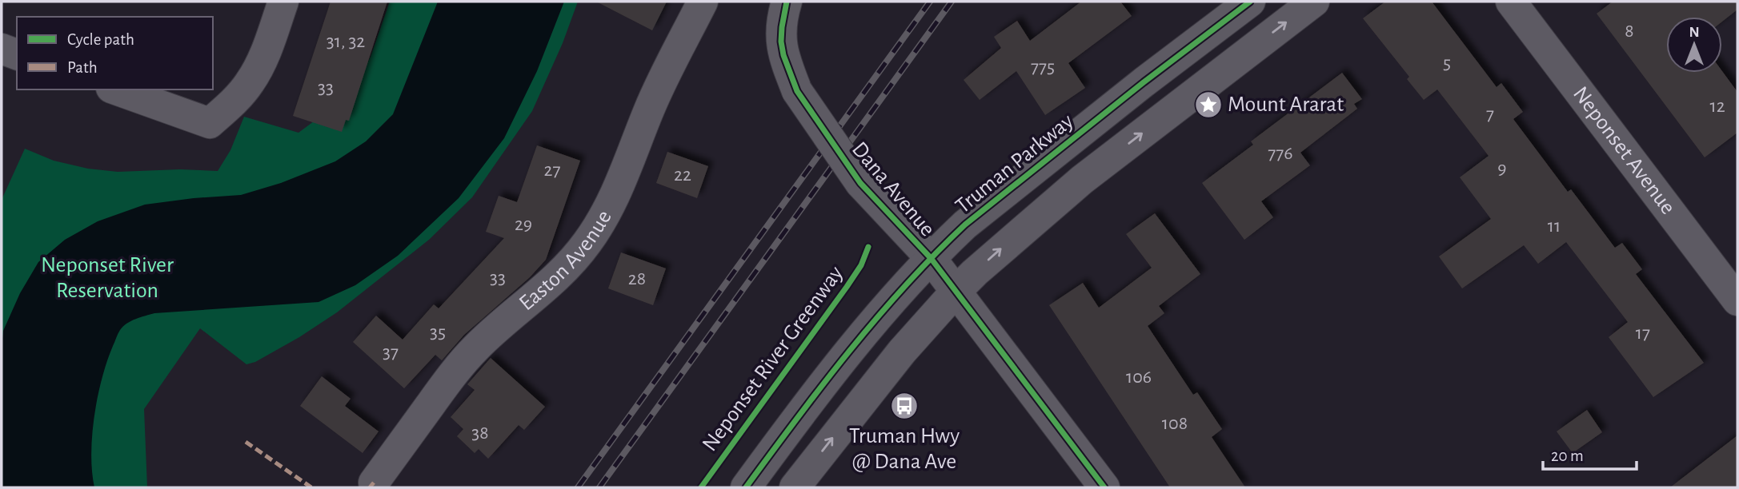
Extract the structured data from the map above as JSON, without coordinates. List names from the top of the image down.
{
  "streets": {
    "street": [
      "Neponset Avenue",
      "Truman Parkway",
      "Dana Avenue",
      "Easton Avenue"
    ],
    "cycle path": ["Neponset River Greenway"]
  },
  "crossings": [
    ["Truman Parkway", "Dana Avenue"]
  ],
  "parks": ["Neponset River Reservation"],
  "places": {
    "place": ["Mount Ararat"],
    "bus stop": ["Truman Hwy @ Dana Ave"]
  },
  "house_numbers": [
    "8",
    "31, 32",
    "5",
    "775",
    "33",
    "12",
    "7",
    "776",
    "9",
    "27",
    "22",
    "29",
    "11",
    "33",
    "28",
    "35",
    "17",
    "37",
    "106",
    "108",
    "38"
  ],
  "legend": ["Cycle path", "Path"],
  "scale_bar": "20 m",
  "north": "top"
}
